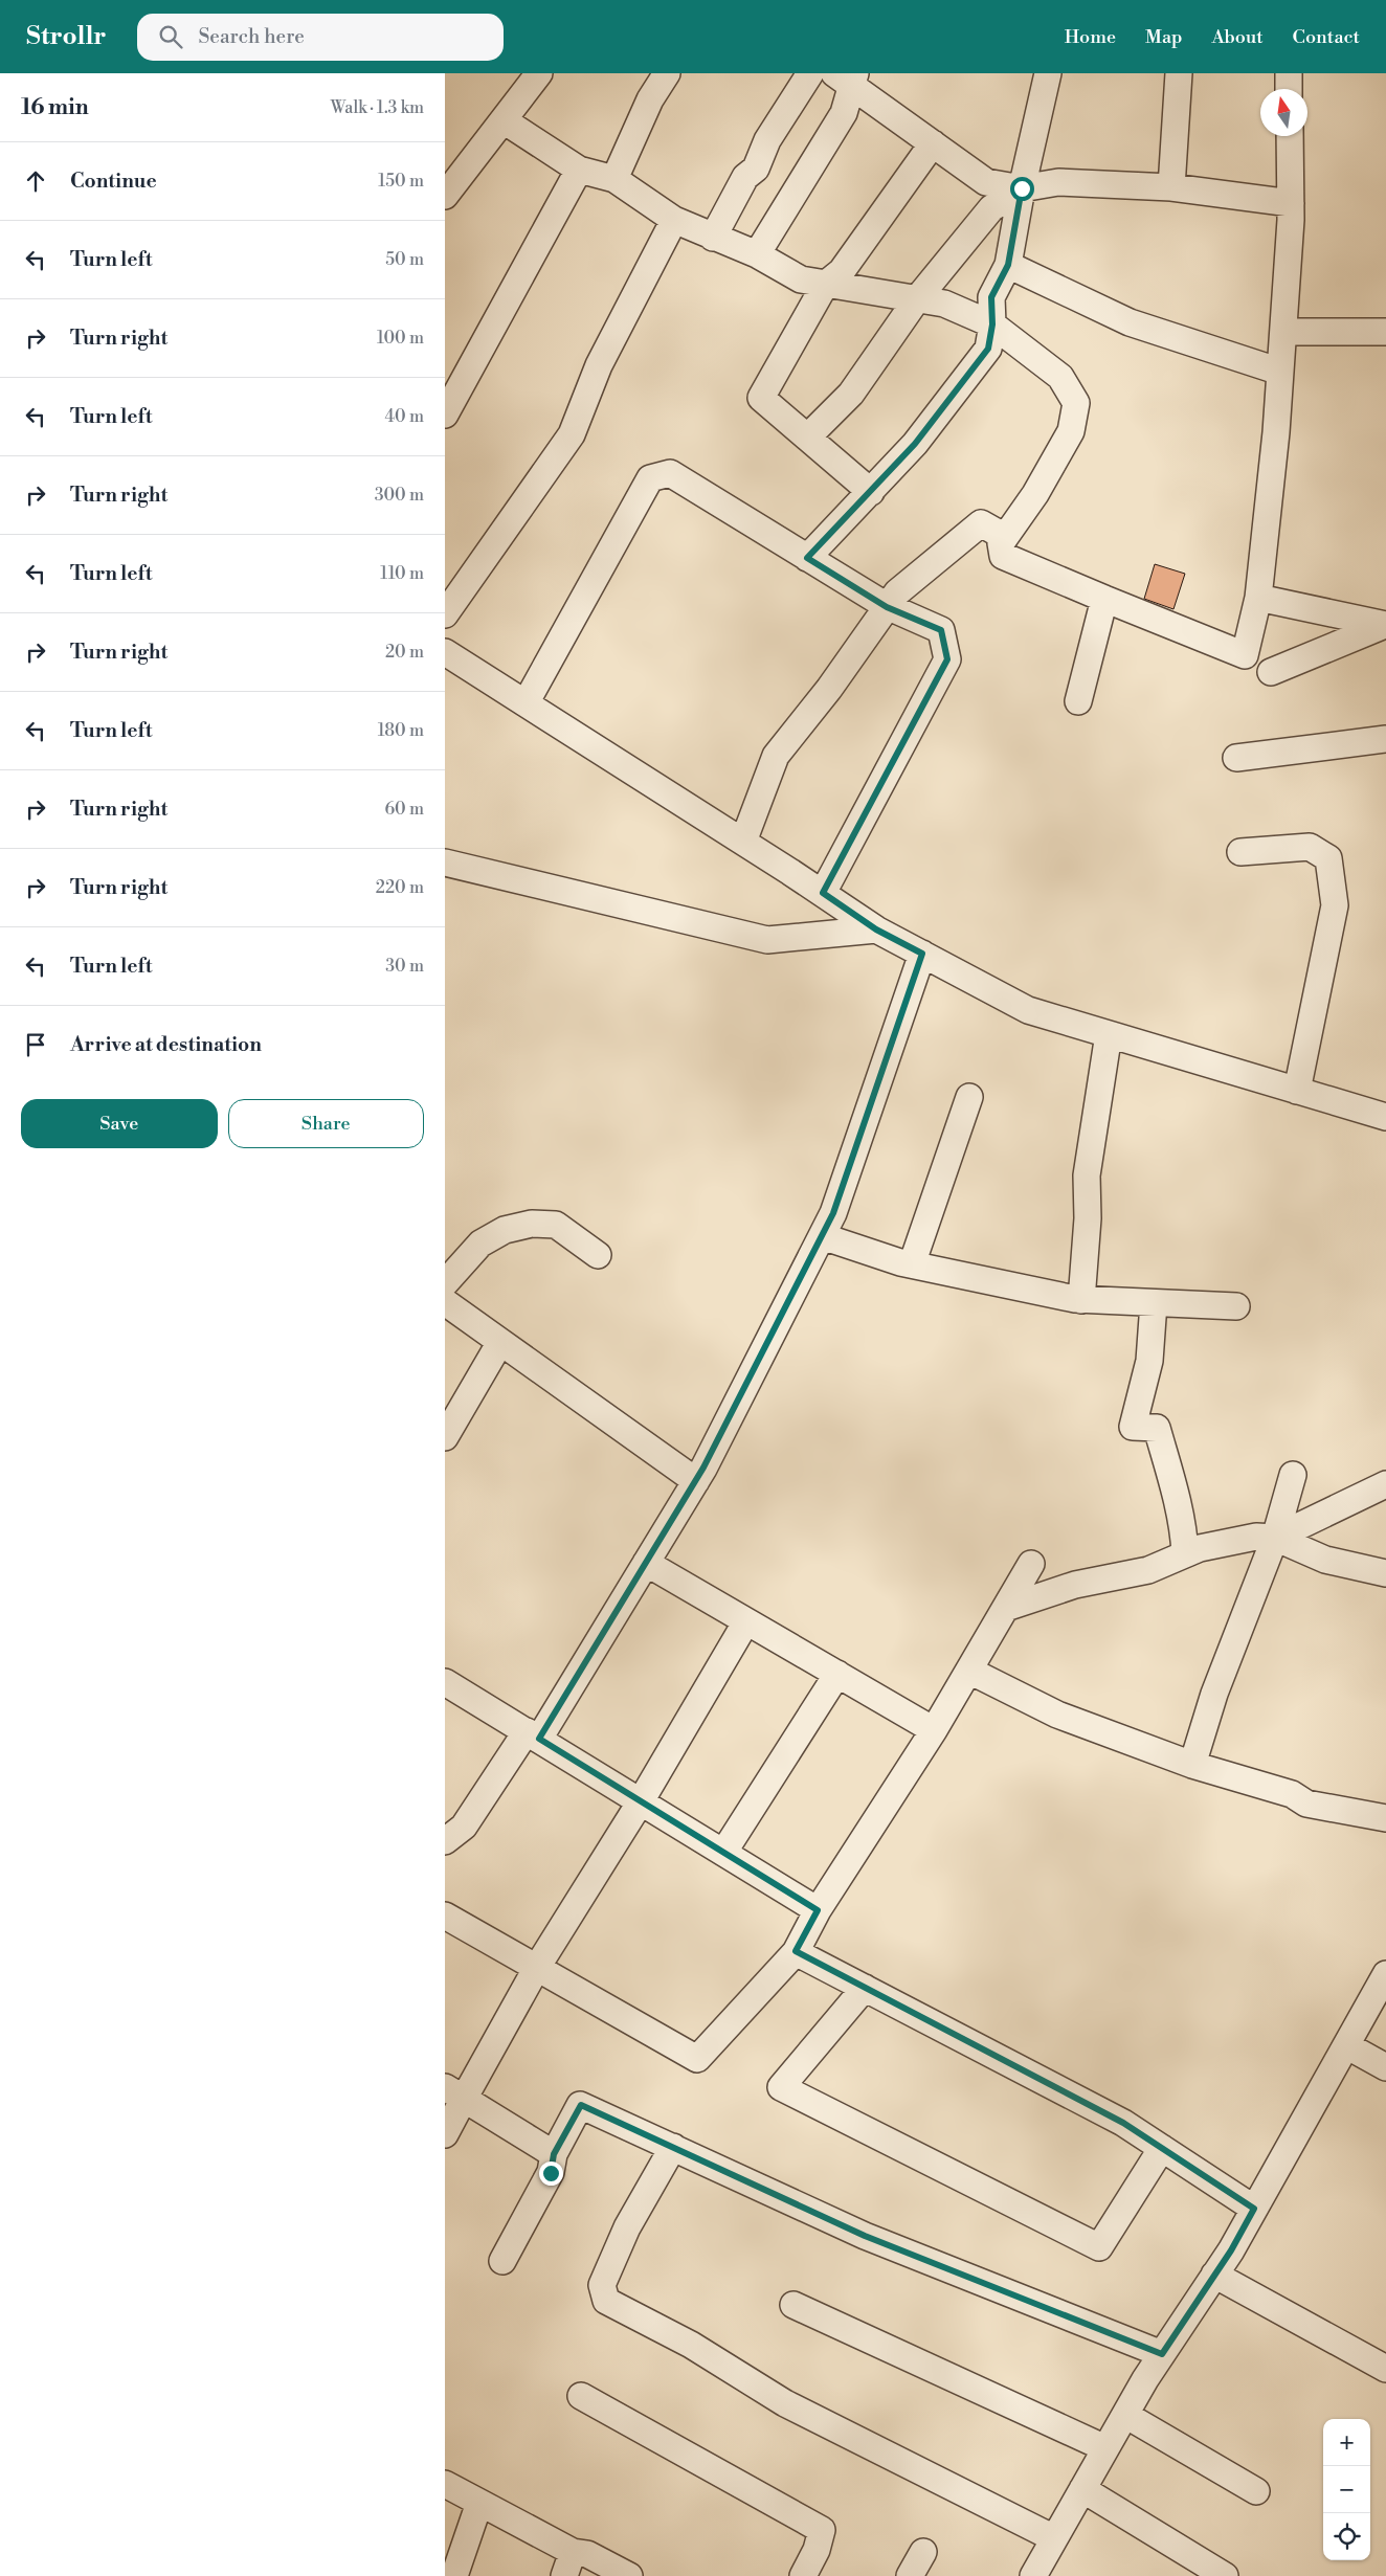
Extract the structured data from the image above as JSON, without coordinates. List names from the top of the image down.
{
  "north": "top",
  "page": {
    "header": "Strollr",
    "search": "Search here",
    "nav": [
      "Home",
      "Map",
      "About",
      "Contact"
    ],
    "heading": ["16 min", "Walk · 1.3 km"],
    "list": [
      ["Continue", "150 m"],
      ["Turn left", "50 m"],
      ["Turn right", "100 m"],
      ["Turn left", "40 m"],
      ["Turn right", "300 m"],
      ["Turn left", "110 m"],
      ["Turn right", "20 m"],
      ["Turn left", "180 m"],
      ["Turn right", "60 m"],
      ["Turn right", "220 m"],
      ["Turn left", "30 m"],
      "Arrive at destination"
    ],
    "buttons": ["Save", "Share"],
    "map_buttons": ["+", "−"]
  }
}
